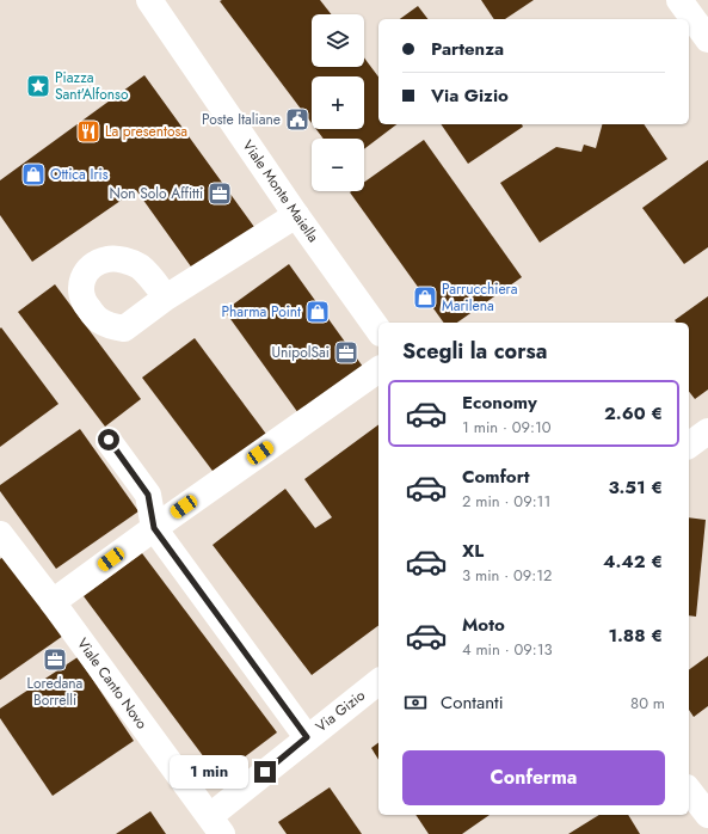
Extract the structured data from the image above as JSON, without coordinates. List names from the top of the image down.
{
  "streets": {
    "street": ["Viale Monte Maiella", "Viale Canto Novo", "Via Gizio"]
  },
  "crossings": [
    ["Viale Canto Novo", "Via Gizio"]
  ],
  "places": {
    "place": ["Piazza Sant'Alfonso"],
    "public building": ["Poste Italiane"],
    "restaurant": ["La presentosa"],
    "shop": ["Ottica Iris", "Parrucchiera Marilena", "Pharma Point"],
    "office": ["Non Solo Affitti", "UnipolSai", "Loredana Borrelli"]
  },
  "page": {
    "map_buttons": ["+", "−"],
    "banner": ["Partenza", "Via Gizio"],
    "heading": "Scegli la corsa",
    "list": [
      {
        "name": "Economy",
        "note": "1 min · 09:10",
        "value": "2.60 €"
      },
      {
        "name": "Comfort",
        "note": "2 min · 09:11",
        "value": "3.51 €"
      },
      {
        "name": "XL",
        "note": "3 min · 09:12",
        "value": "4.42 €"
      },
      {
        "name": "Moto",
        "note": "4 min · 09:13",
        "value": "1.88 €"
      }
    ],
    "pay": ["Contanti", "80 m"],
    "buttons": "Conferma",
    "bubble": "1 min"
  }
}
